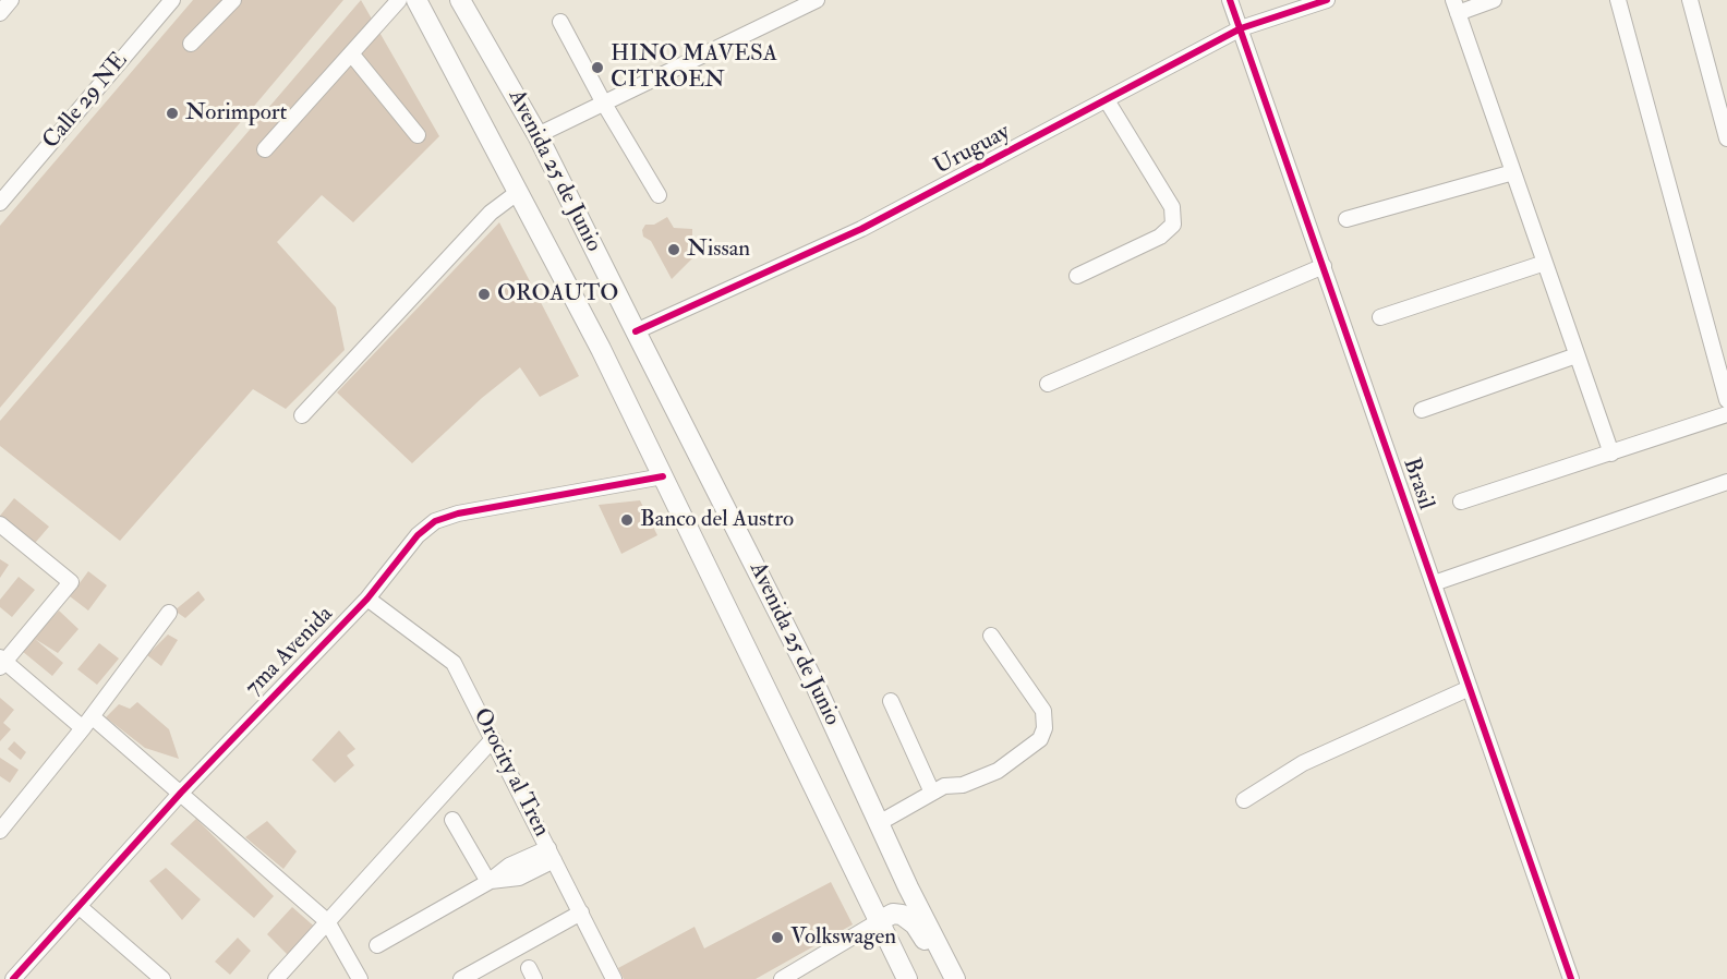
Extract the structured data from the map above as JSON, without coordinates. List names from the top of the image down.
{
  "streets": {
    "main road": ["Avenida 25 de Junio"],
    "street": [
      "Calle 29 NE",
      "Uruguay",
      "Brasil",
      "7ma Avenida",
      "Orocity al Tren"
    ]
  },
  "crossings": [
    ["Uruguay", "Avenida 25 de Junio"],
    ["Uruguay", "Brasil"],
    ["Avenida 25 de Junio", "7ma Avenida"],
    ["7ma Avenida", "Orocity al Tren"]
  ],
  "places": [
    "HINO MAVESA CITROEN",
    "Norimport",
    "Nissan",
    "OROAUTO",
    "Banco del Austro",
    "Volkswagen"
  ]
}
